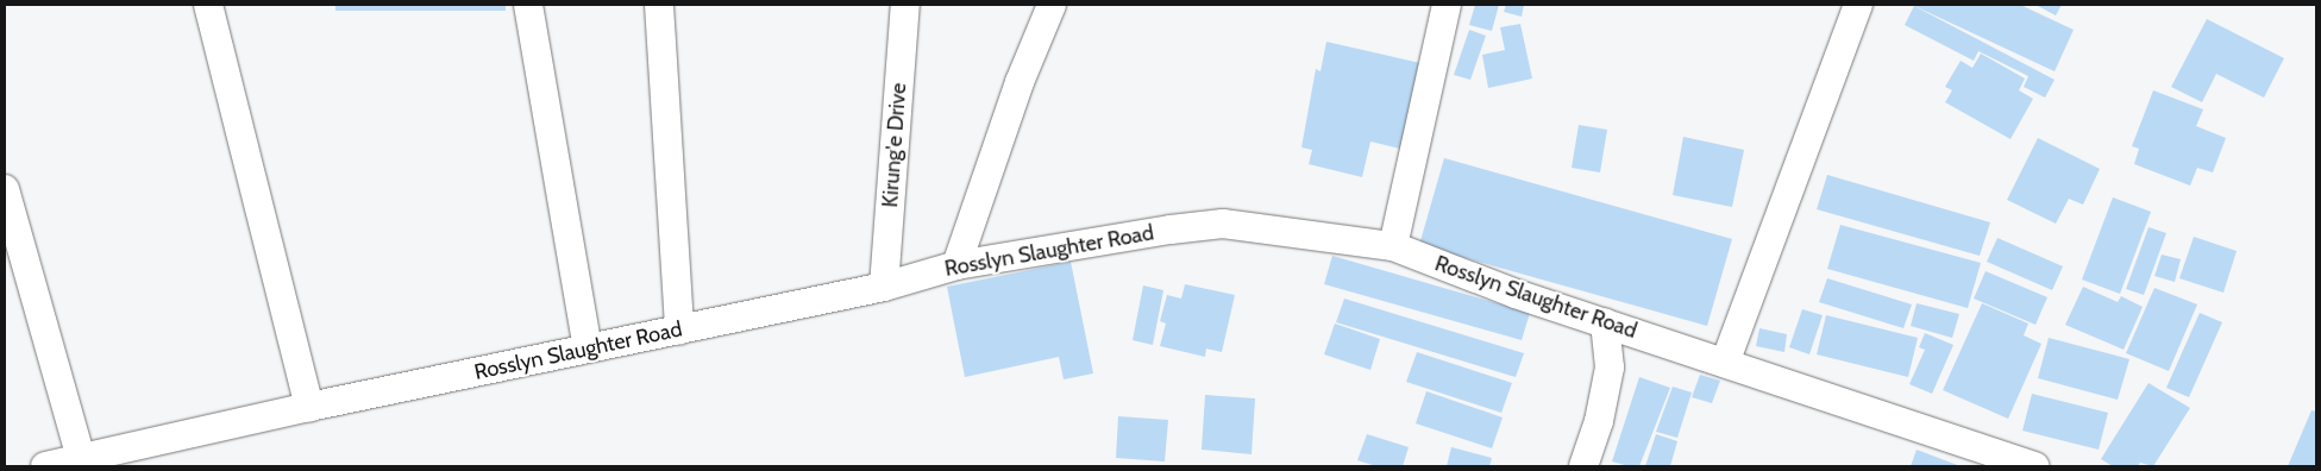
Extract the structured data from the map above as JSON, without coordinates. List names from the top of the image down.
{
  "streets": {
    "street": ["Kirung'e Drive", "Rosslyn Slaughter Road"]
  },
  "crossings": [
    ["Kirung'e Drive", "Rosslyn Slaughter Road"]
  ]
}
